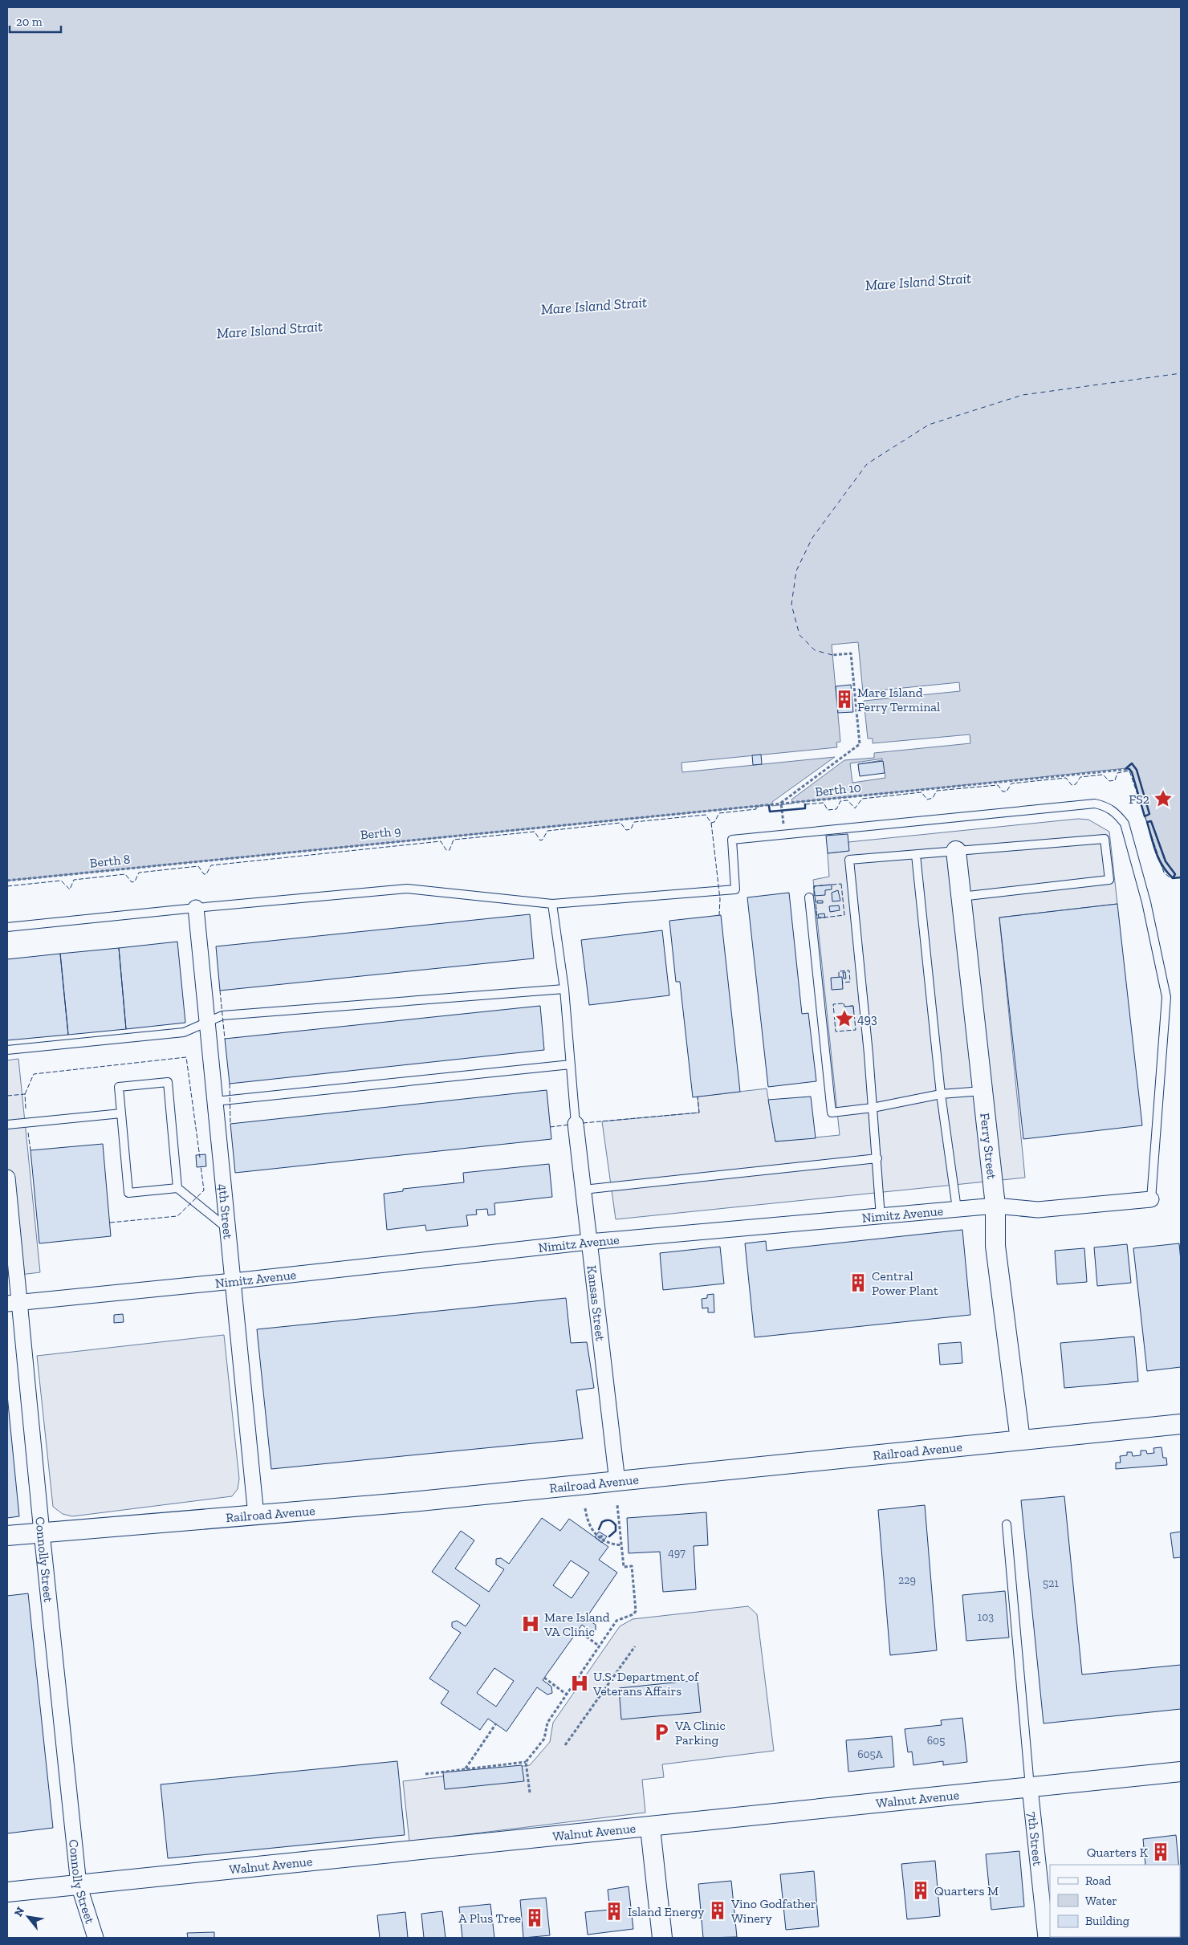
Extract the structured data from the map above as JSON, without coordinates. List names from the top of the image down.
{
  "streets": {
    "street": [
      "Ferry Street",
      "4th Street",
      "Nimitz Avenue",
      "Kansas Street",
      "Railroad Avenue",
      "Connolly Street",
      "Walnut Avenue",
      "7th Street"
    ],
    "path": ["Berth 10", "Berth 9", "Berth 8"]
  },
  "crossings": [
    ["Berth 10", "Berth 9"],
    ["Berth 9", "Berth 8"],
    ["Ferry Street", "Nimitz Avenue"],
    ["Ferry Street", "Railroad Avenue"],
    ["4th Street", "Nimitz Avenue"],
    ["4th Street", "Railroad Avenue"],
    ["Nimitz Avenue", "Kansas Street"],
    ["Nimitz Avenue", "Connolly Street"],
    ["Kansas Street", "Railroad Avenue"],
    ["Railroad Avenue", "Connolly Street"],
    ["Connolly Street", "Walnut Avenue"],
    ["Walnut Avenue", "7th Street"]
  ],
  "water": ["Mare Island Strait"],
  "places": {
    "building": [
      "Mare Island Ferry Terminal",
      "Central Power Plant",
      "Quarters K",
      "Quarters M",
      "Vino Godfather Winery",
      "Island Energy",
      "A Plus Tree"
    ],
    "place": ["FS2", "493"],
    "hospital": ["Mare Island VA Clinic", "U.S. Department of Veterans Affairs"],
    "parking": ["VA Clinic Parking"]
  },
  "house_numbers": [
    "497",
    "229",
    "521",
    "103",
    "605",
    "605A"
  ],
  "legend": ["Road", "Water", "Building"],
  "scale_bar": "20 m",
  "north": "top left"
}
